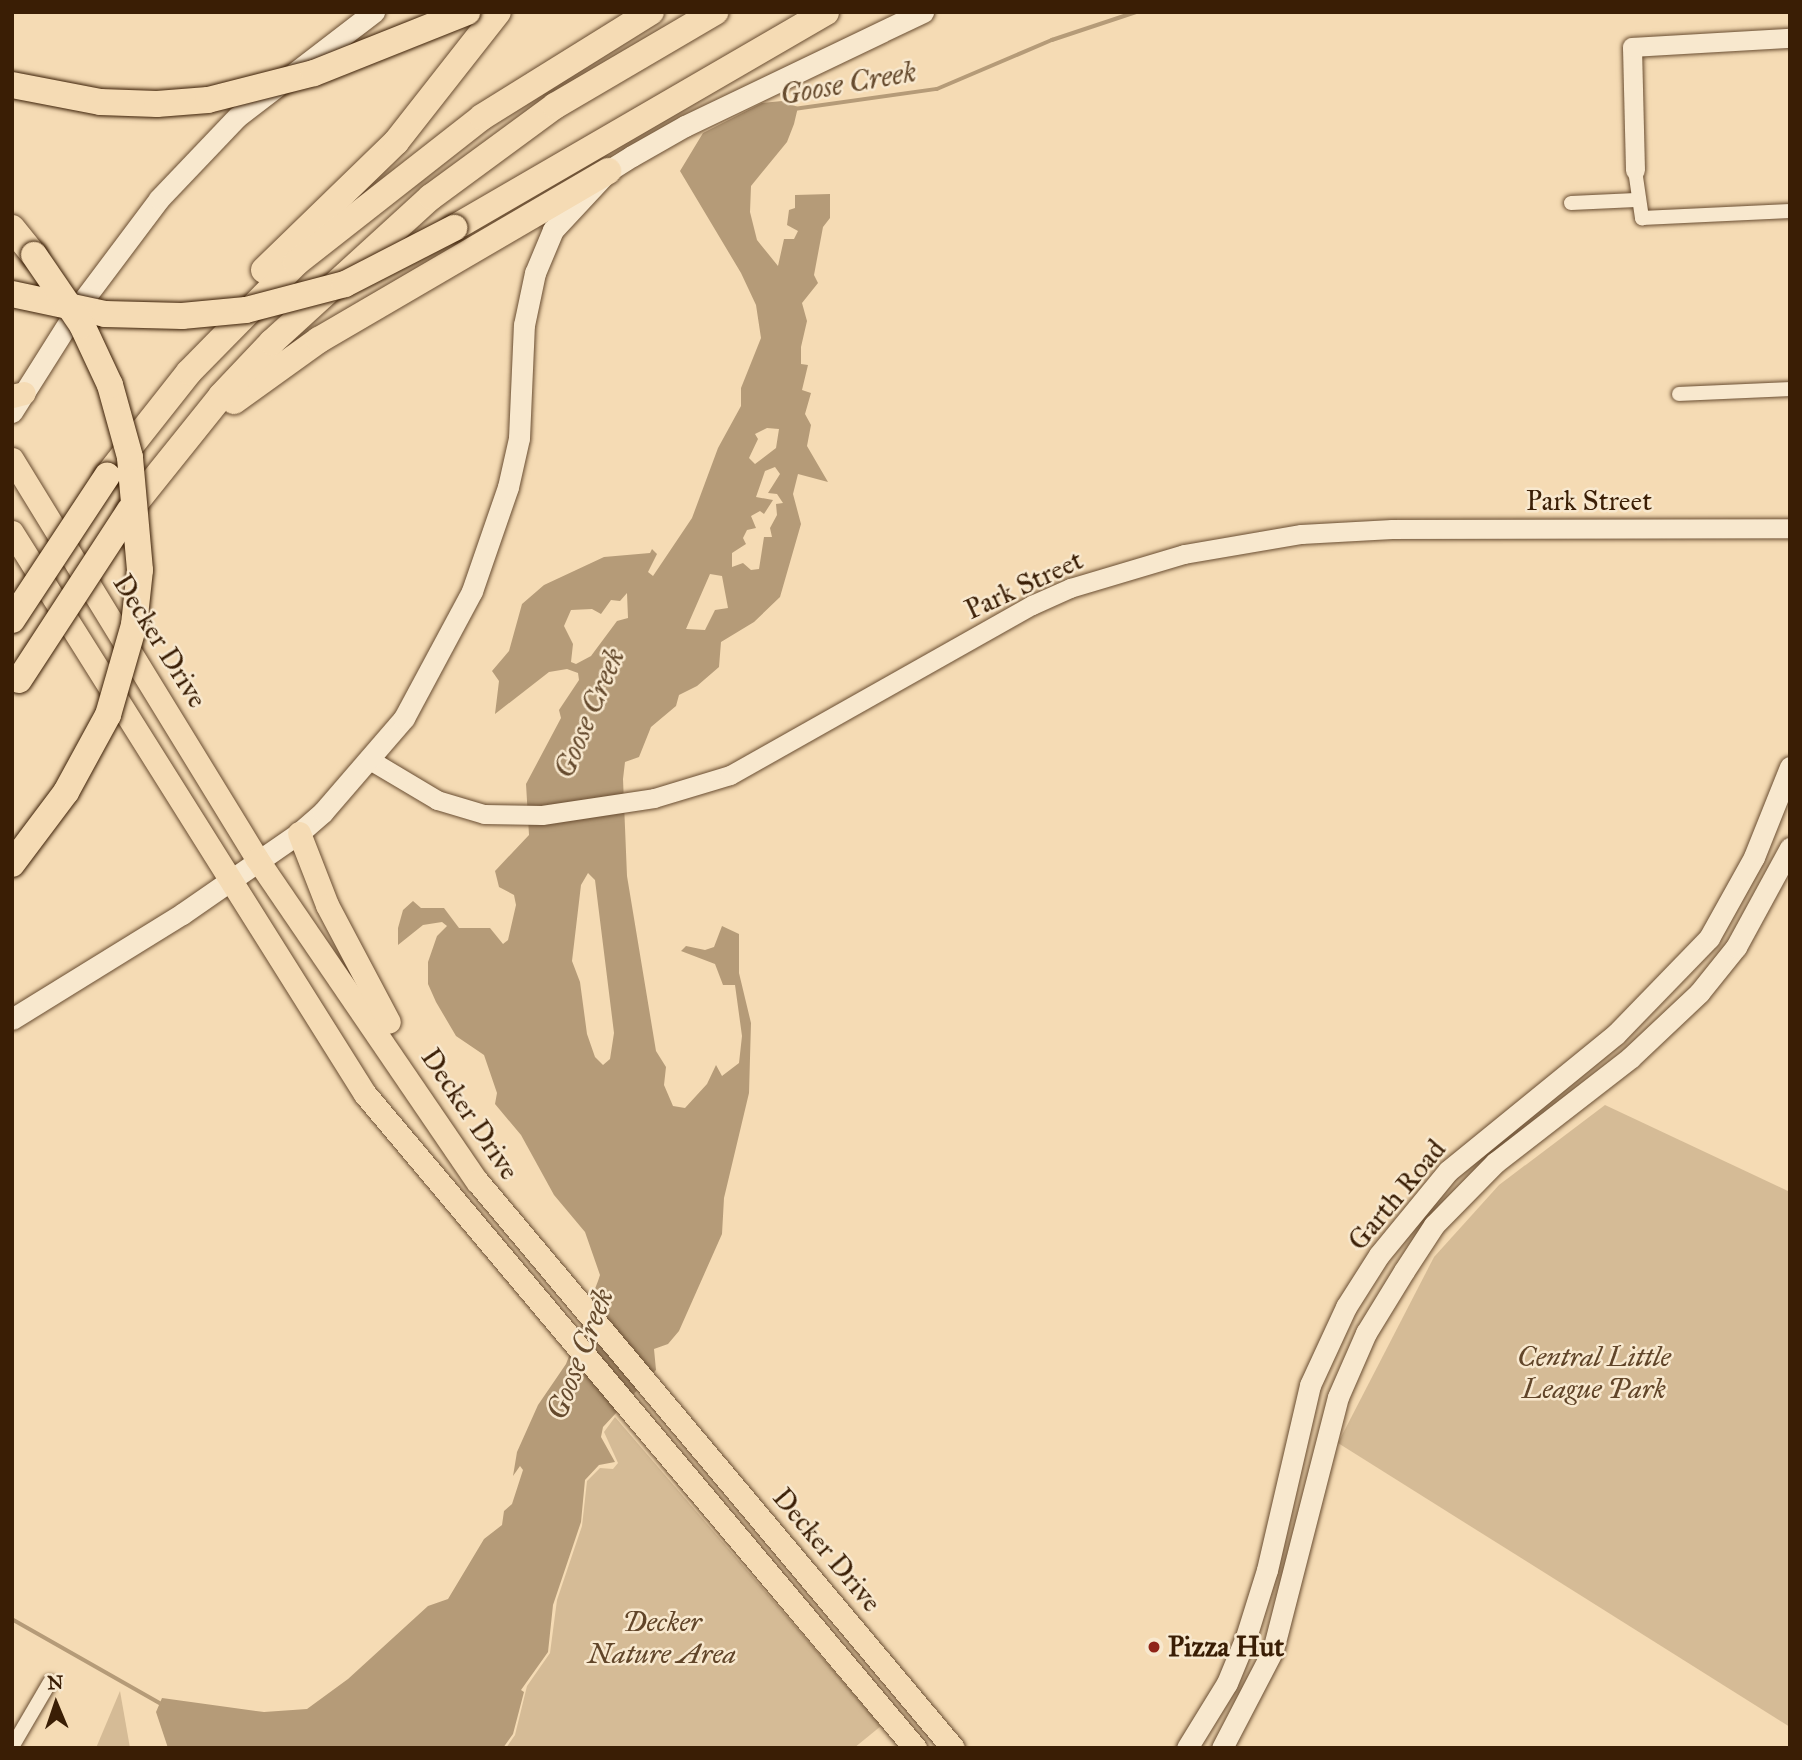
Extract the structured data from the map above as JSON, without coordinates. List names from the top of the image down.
{
  "streets": {
    "main road": ["Decker Drive", "Garth Road"],
    "street": ["Park Street"]
  },
  "water": ["Goose Creek"],
  "parks": ["Central Little League Park", "Decker Nature Area"],
  "places": ["Pizza Hut"],
  "north": "top"
}
